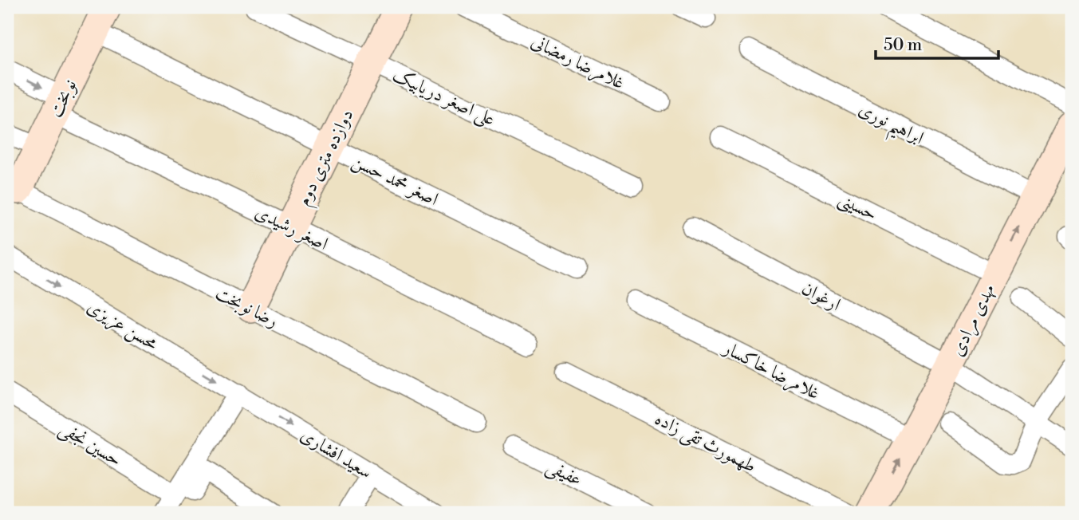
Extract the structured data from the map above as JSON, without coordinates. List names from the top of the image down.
{
  "streets": {
    "street": [
      "غلامرضا رمضانی",
      "علی اصغر دریابیک",
      "نوبخت",
      "ابراهیم نوری",
      "دوازده متری دوم",
      "اصغر محمد حسن",
      "حسینی",
      "اصغر رشیدی",
      "ارغوان",
      "رضا نوبخت",
      "مهدی مرادی",
      "محسن عزیزی",
      "غلامرضا خاکسار",
      "طهمورث تقی زاده",
      "حسین نجفی",
      "سعید افشاری",
      "عفیفی"
    ]
  },
  "crossings": [
    ["علی اصغر دریابیک", "دوازده متری دوم"],
    ["نوبخت", "اصغر محمد حسن"],
    ["نوبخت", "اصغر رشیدی"],
    ["نوبخت", "رضا نوبخت"],
    ["ابراهیم نوری", "مهدی مرادی"],
    ["دوازده متری دوم", "اصغر محمد حسن"],
    ["دوازده متری دوم", "اصغر رشیدی"],
    ["دوازده متری دوم", "رضا نوبخت"],
    ["حسینی", "مهدی مرادی"],
    ["ارغوان", "مهدی مرادی"],
    ["مهدی مرادی", "غلامرضا خاکسار"],
    ["محسن عزیزی", "سعید افشاری"]
  ],
  "one_way": ["مهدی مرادی", "محسن عزیزی", "سعید افشاری"],
  "scale_bar": "50 m"
}
